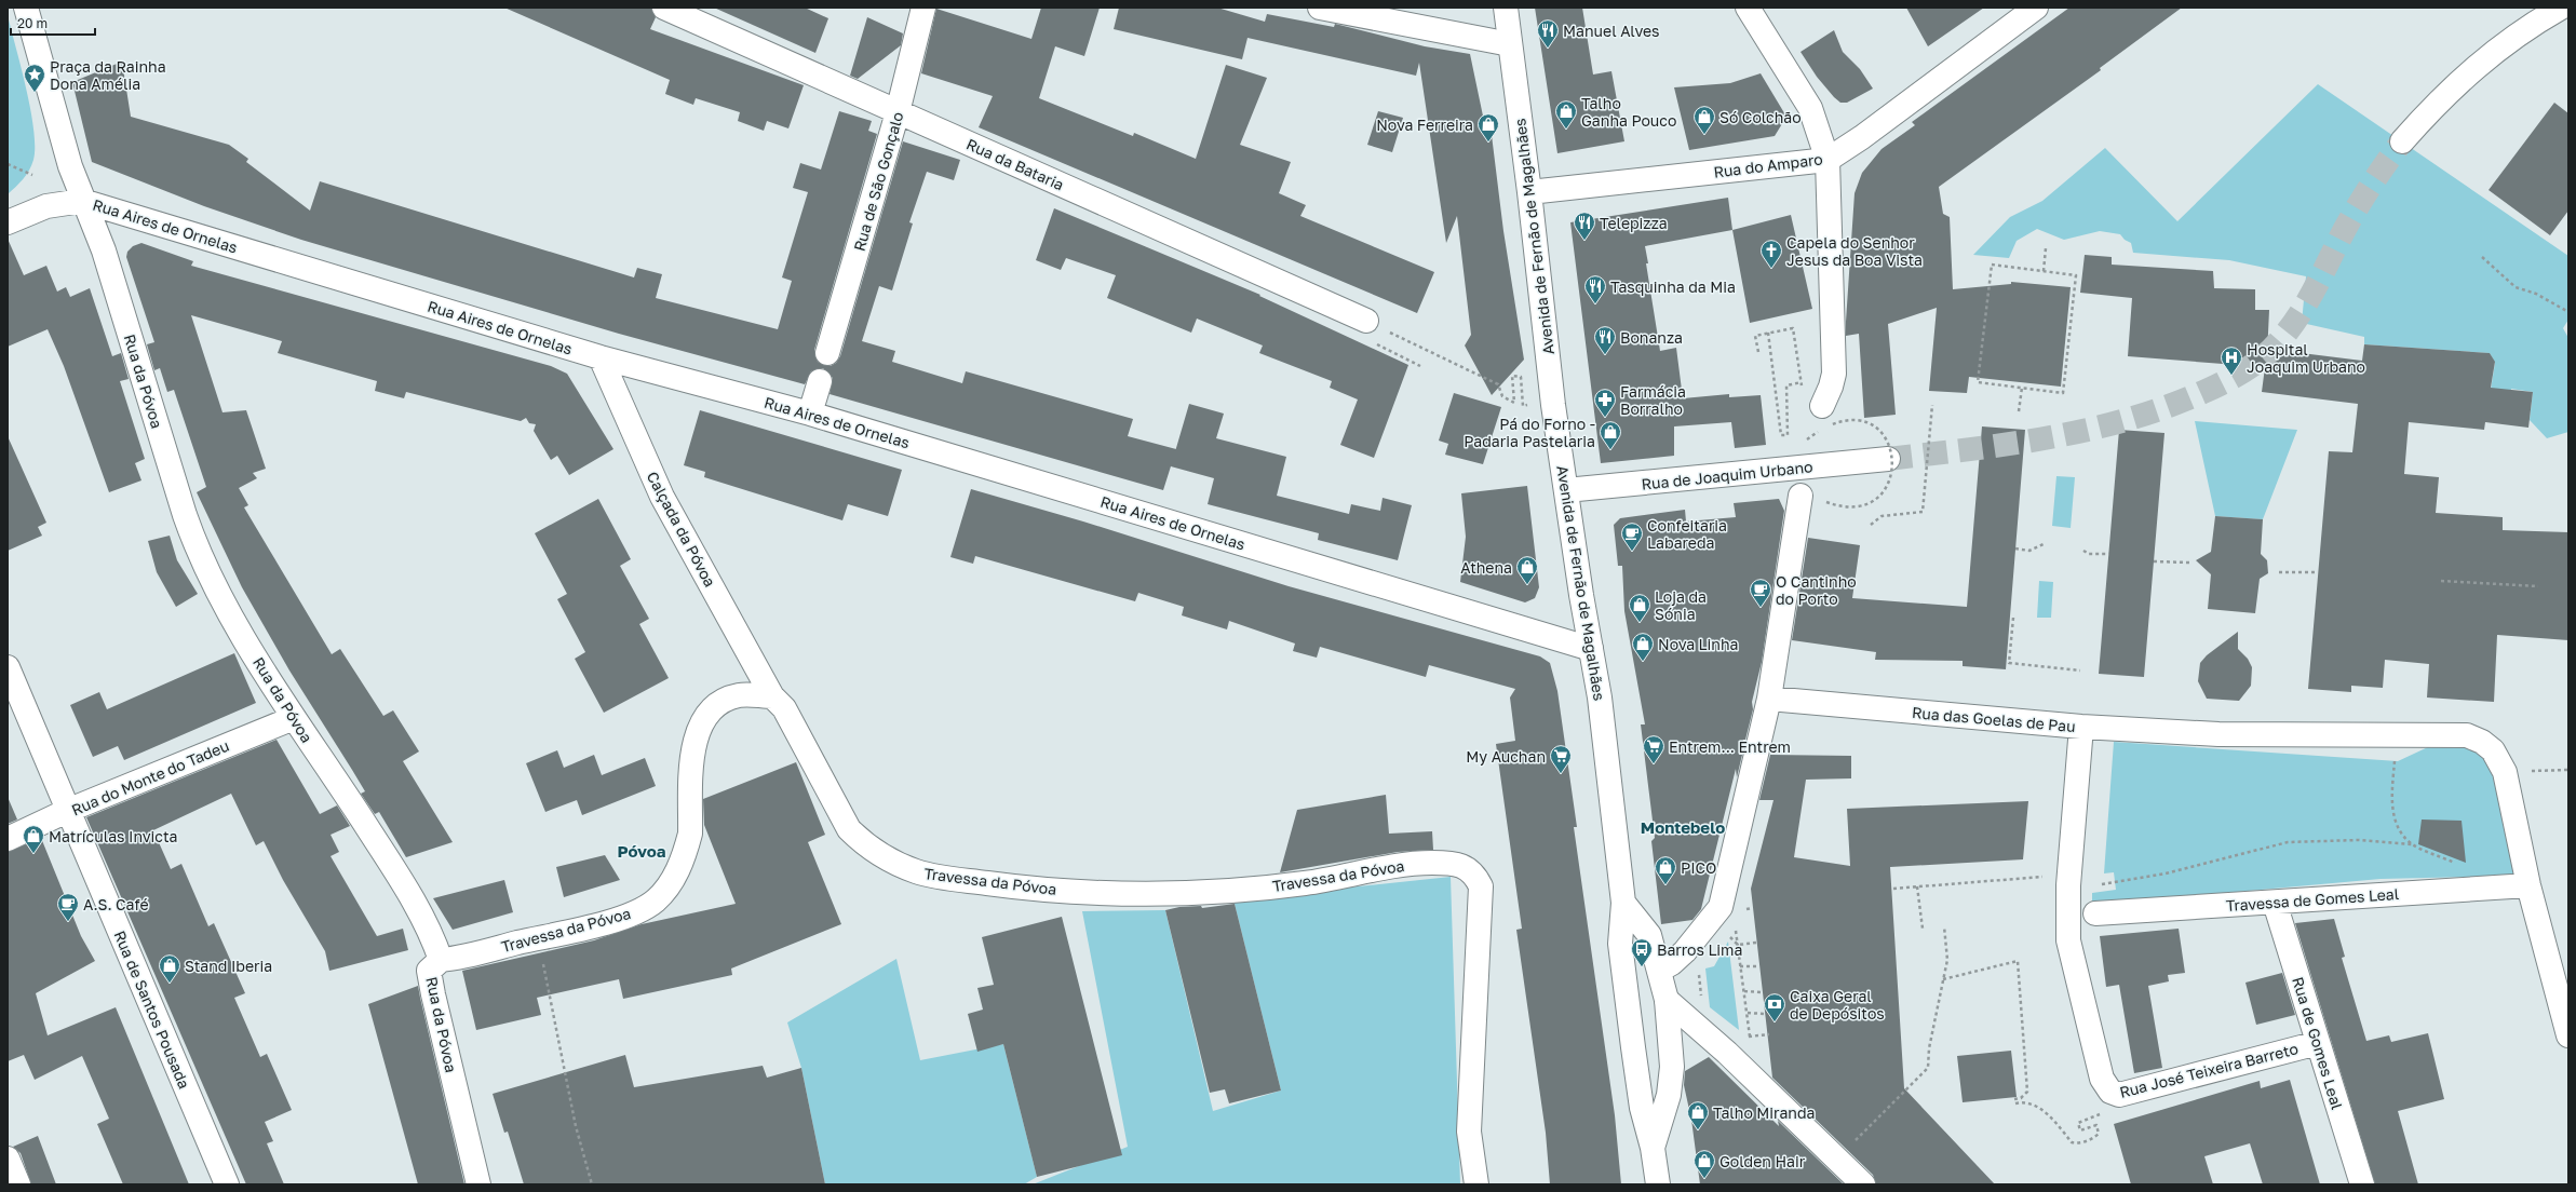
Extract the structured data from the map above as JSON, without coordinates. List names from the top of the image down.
{
  "streets": {
    "street": [
      "Rua da Bataria",
      "Rua do Amparo",
      "Rua de São Gonçalo",
      "Rua Aires de Ornelas",
      "Avenida de Fernão de Magalhães",
      "Rua da Póvoa",
      "Rua de Joaquim Urbano",
      "Calçada da Póvoa",
      "Rua das Goelas de Pau",
      "Rua do Monte do Tadeu",
      "Travessa da Póvoa",
      "Travessa de Gomes Leal",
      "Rua de Santos Pousada",
      "Rua de Gomes Leal",
      "Rua José Teixeira Barreto"
    ]
  },
  "crossings": [
    ["Rua da Bataria", "Rua de São Gonçalo"],
    ["Rua do Amparo", "Avenida de Fernão de Magalhães"],
    ["Rua Aires de Ornelas", "Avenida de Fernão de Magalhães"],
    ["Rua Aires de Ornelas", "Rua da Póvoa"],
    ["Rua Aires de Ornelas", "Calçada da Póvoa"],
    ["Avenida de Fernão de Magalhães", "Rua de Joaquim Urbano"],
    ["Rua da Póvoa", "Rua do Monte do Tadeu"],
    ["Rua da Póvoa", "Travessa da Póvoa"],
    ["Calçada da Póvoa", "Travessa da Póvoa"],
    ["Rua das Goelas de Pau", "Travessa de Gomes Leal"],
    ["Rua das Goelas de Pau", "Rua José Teixeira Barreto"],
    ["Rua do Monte do Tadeu", "Rua de Santos Pousada"],
    ["Travessa de Gomes Leal", "Rua de Gomes Leal"],
    ["Rua de Gomes Leal", "Rua José Teixeira Barreto"]
  ],
  "districts": ["Montebelo", "Póvoa"],
  "places": {
    "restaurant": [
      "Manuel Alves",
      "Telepizza",
      "Tasquinha da Mia",
      "Bonanza"
    ],
    "place": ["Praça da Rainha Dona Amélia"],
    "shop": [
      "Talho Ganha Pouco",
      "Só Colchão",
      "Nova Ferreira",
      "Pá do Forno - Padaria Pastelaria",
      "Athena",
      "Loja da Sónia",
      "Nova Linha",
      "Matrículas Invicta",
      "PICO",
      "Stand Iberia",
      "Talho Miranda",
      "Golden Hair"
    ],
    "church": ["Capela do Senhor Jesus da Boa Vista"],
    "hospital": ["Hospital Joaquim Urbano"],
    "pharmacy": ["Farmácia Borralho"],
    "cafe": ["Confeitaria Labareda", "O Cantinho do Porto", "A.S. Café"],
    "supermarket": ["Entrem... Entrem", "My Auchan"],
    "bus stop": ["Barros Lima"],
    "bank": ["Caixa Geral de Depósitos"]
  },
  "scale_bar": "20 m"
}
